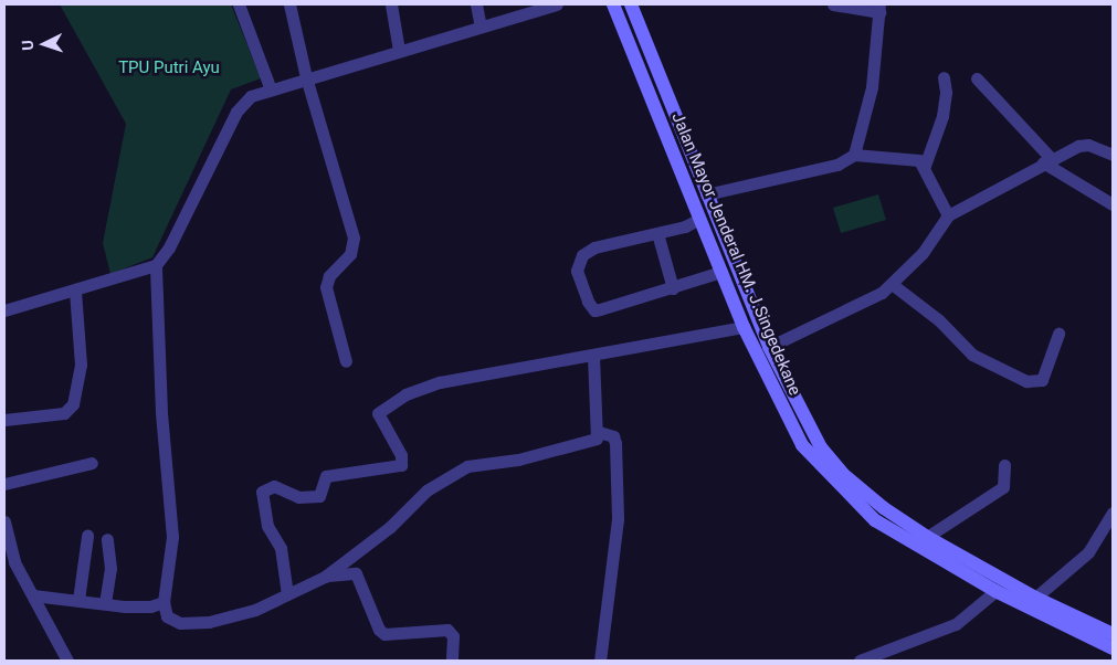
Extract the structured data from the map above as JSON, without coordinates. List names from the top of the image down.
{
  "streets": {
    "main road": ["Jalan Mayor Jenderal HM. J.Singedekane"]
  },
  "parks": ["TPU Putri Ayu"],
  "north": "left"
}
